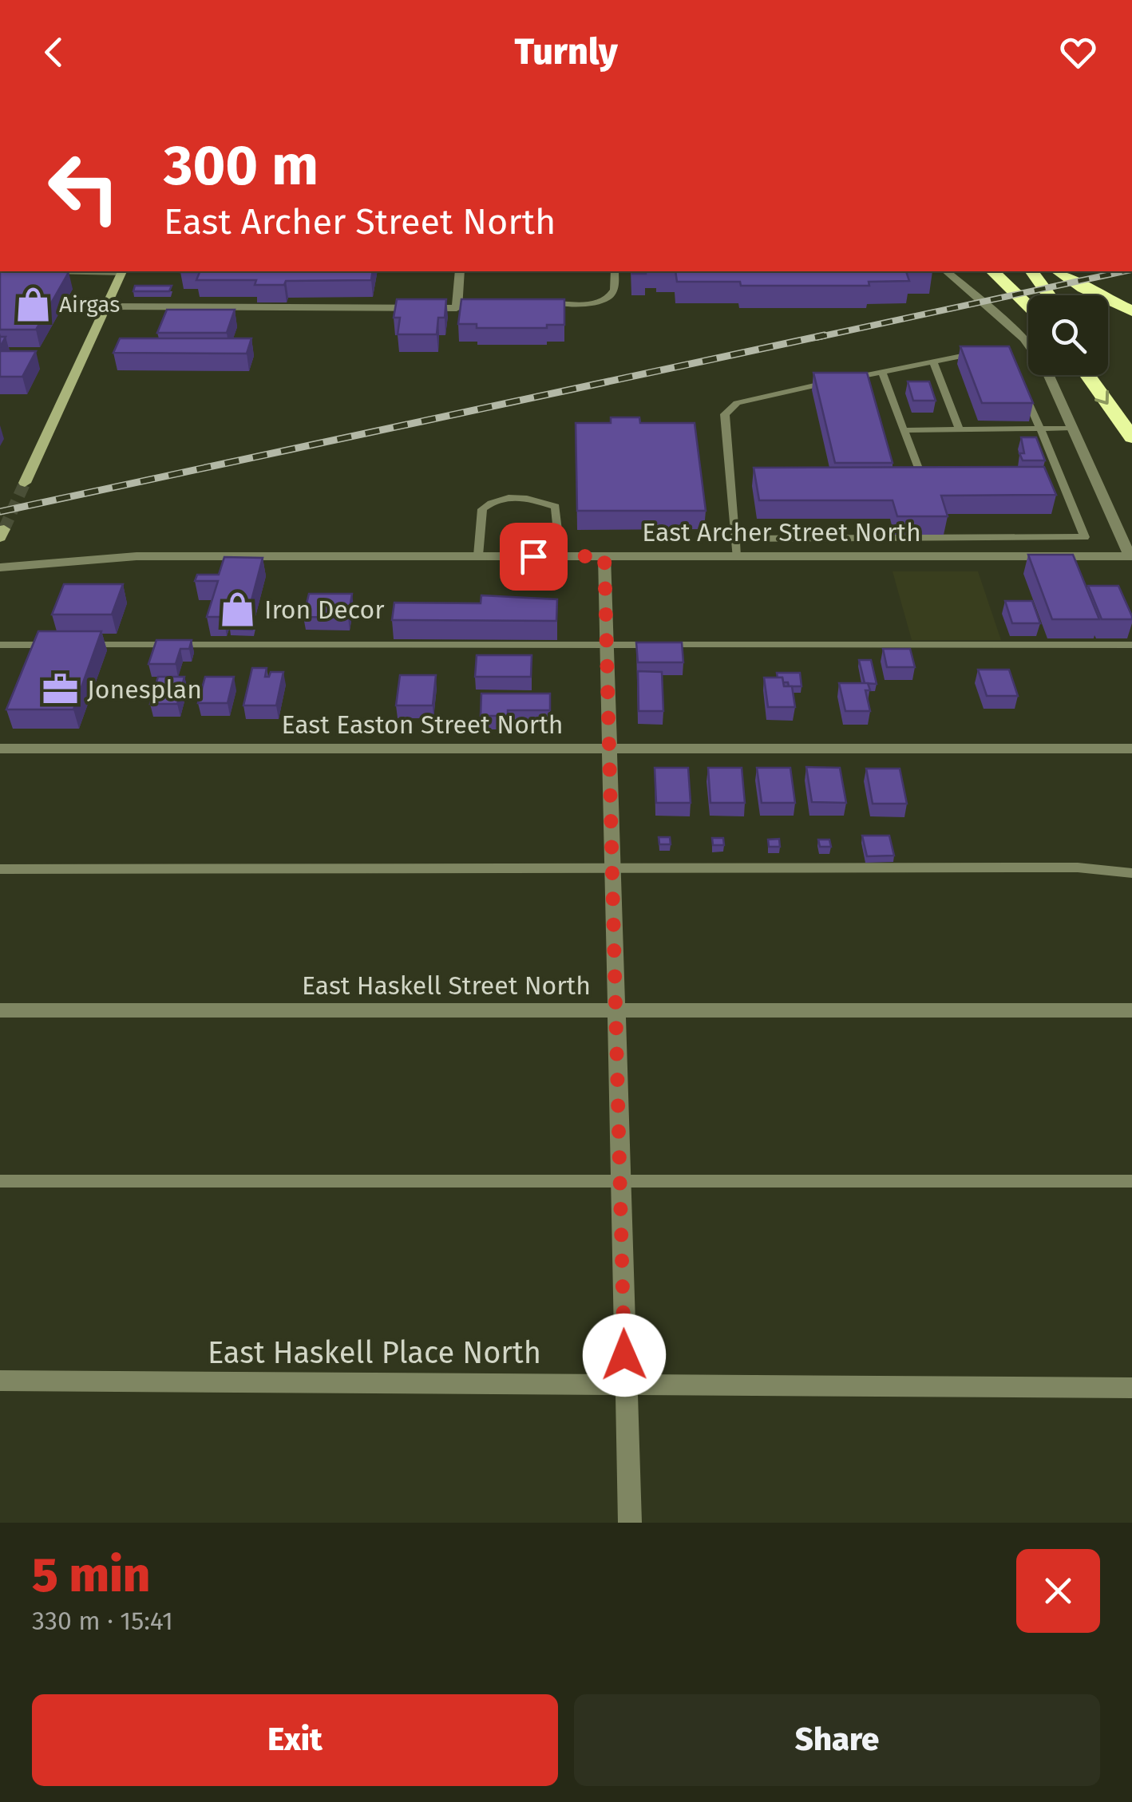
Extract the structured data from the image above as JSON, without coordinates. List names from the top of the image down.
{
  "streets": {
    "street": [
      "East Archer Street North",
      "East Easton Street North",
      "East Haskell Street North",
      "East Haskell Place North"
    ]
  },
  "places": {
    "shop": ["Airgas", "Iron Decor"],
    "office": ["Jonesplan"]
  },
  "page": {
    "header": "Turnly",
    "turn": ["300 m", "East Archer Street North"],
    "heading": ["5 min", "330 m · 15:41"],
    "buttons": ["Exit", "Share"]
  }
}
